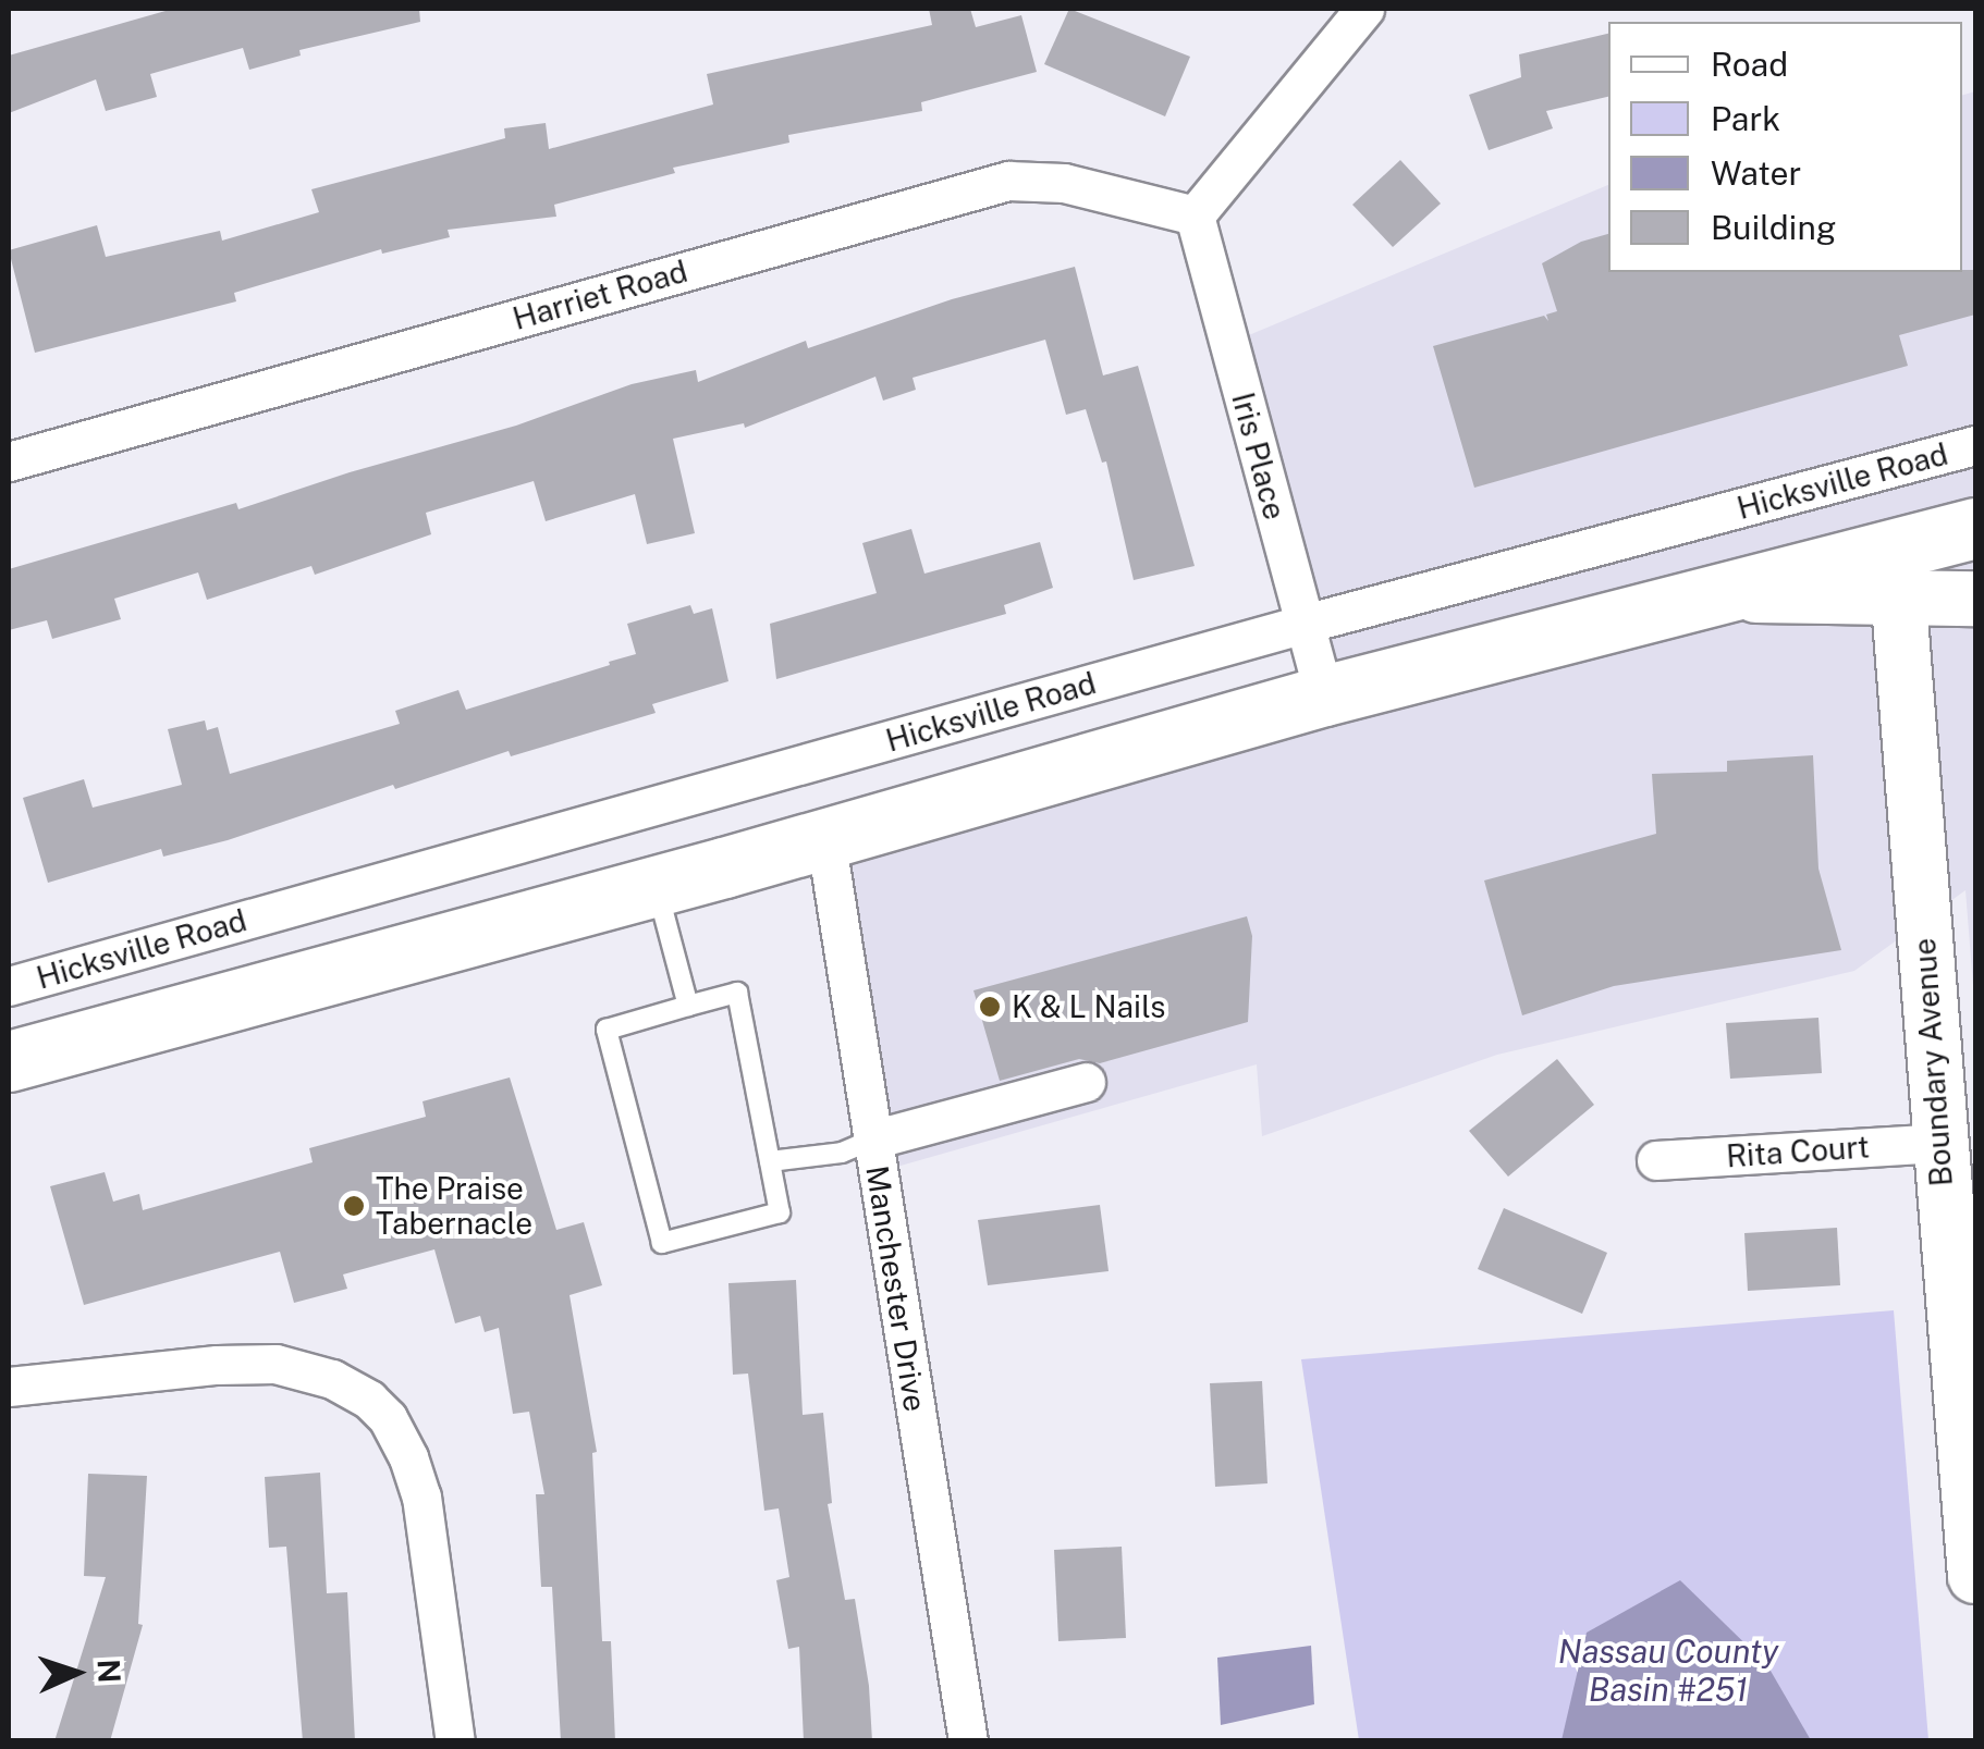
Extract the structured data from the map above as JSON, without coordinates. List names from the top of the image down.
{
  "streets": {
    "main road": ["Boundary Avenue"],
    "street": [
      "Harriet Road",
      "Iris Place",
      "Hicksville Road",
      "Rita Court",
      "Manchester Drive"
    ]
  },
  "crossings": [
    ["Harriet Road", "Iris Place"],
    ["Iris Place", "Hicksville Road"],
    ["Boundary Avenue", "Rita Court"]
  ],
  "water": ["Nassau County Basin #251"],
  "places": ["K & L Nails", "The Praise Tabernacle"],
  "legend": [
    "Road",
    "Park",
    "Water",
    "Building"
  ],
  "north": "right"
}
